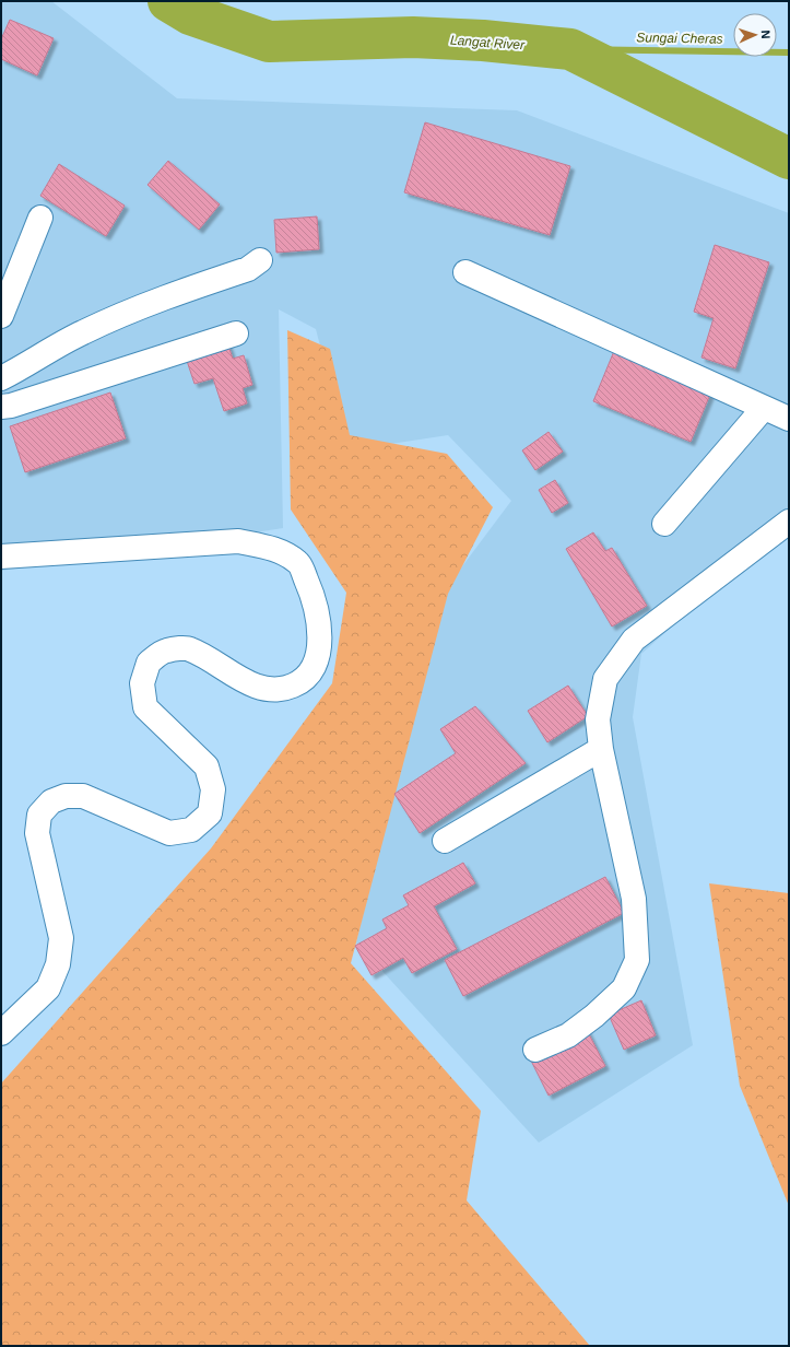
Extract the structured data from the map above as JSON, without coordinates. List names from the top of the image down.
{
  "water": ["Sungai Cheras", "Langat River"],
  "north": "right"
}
